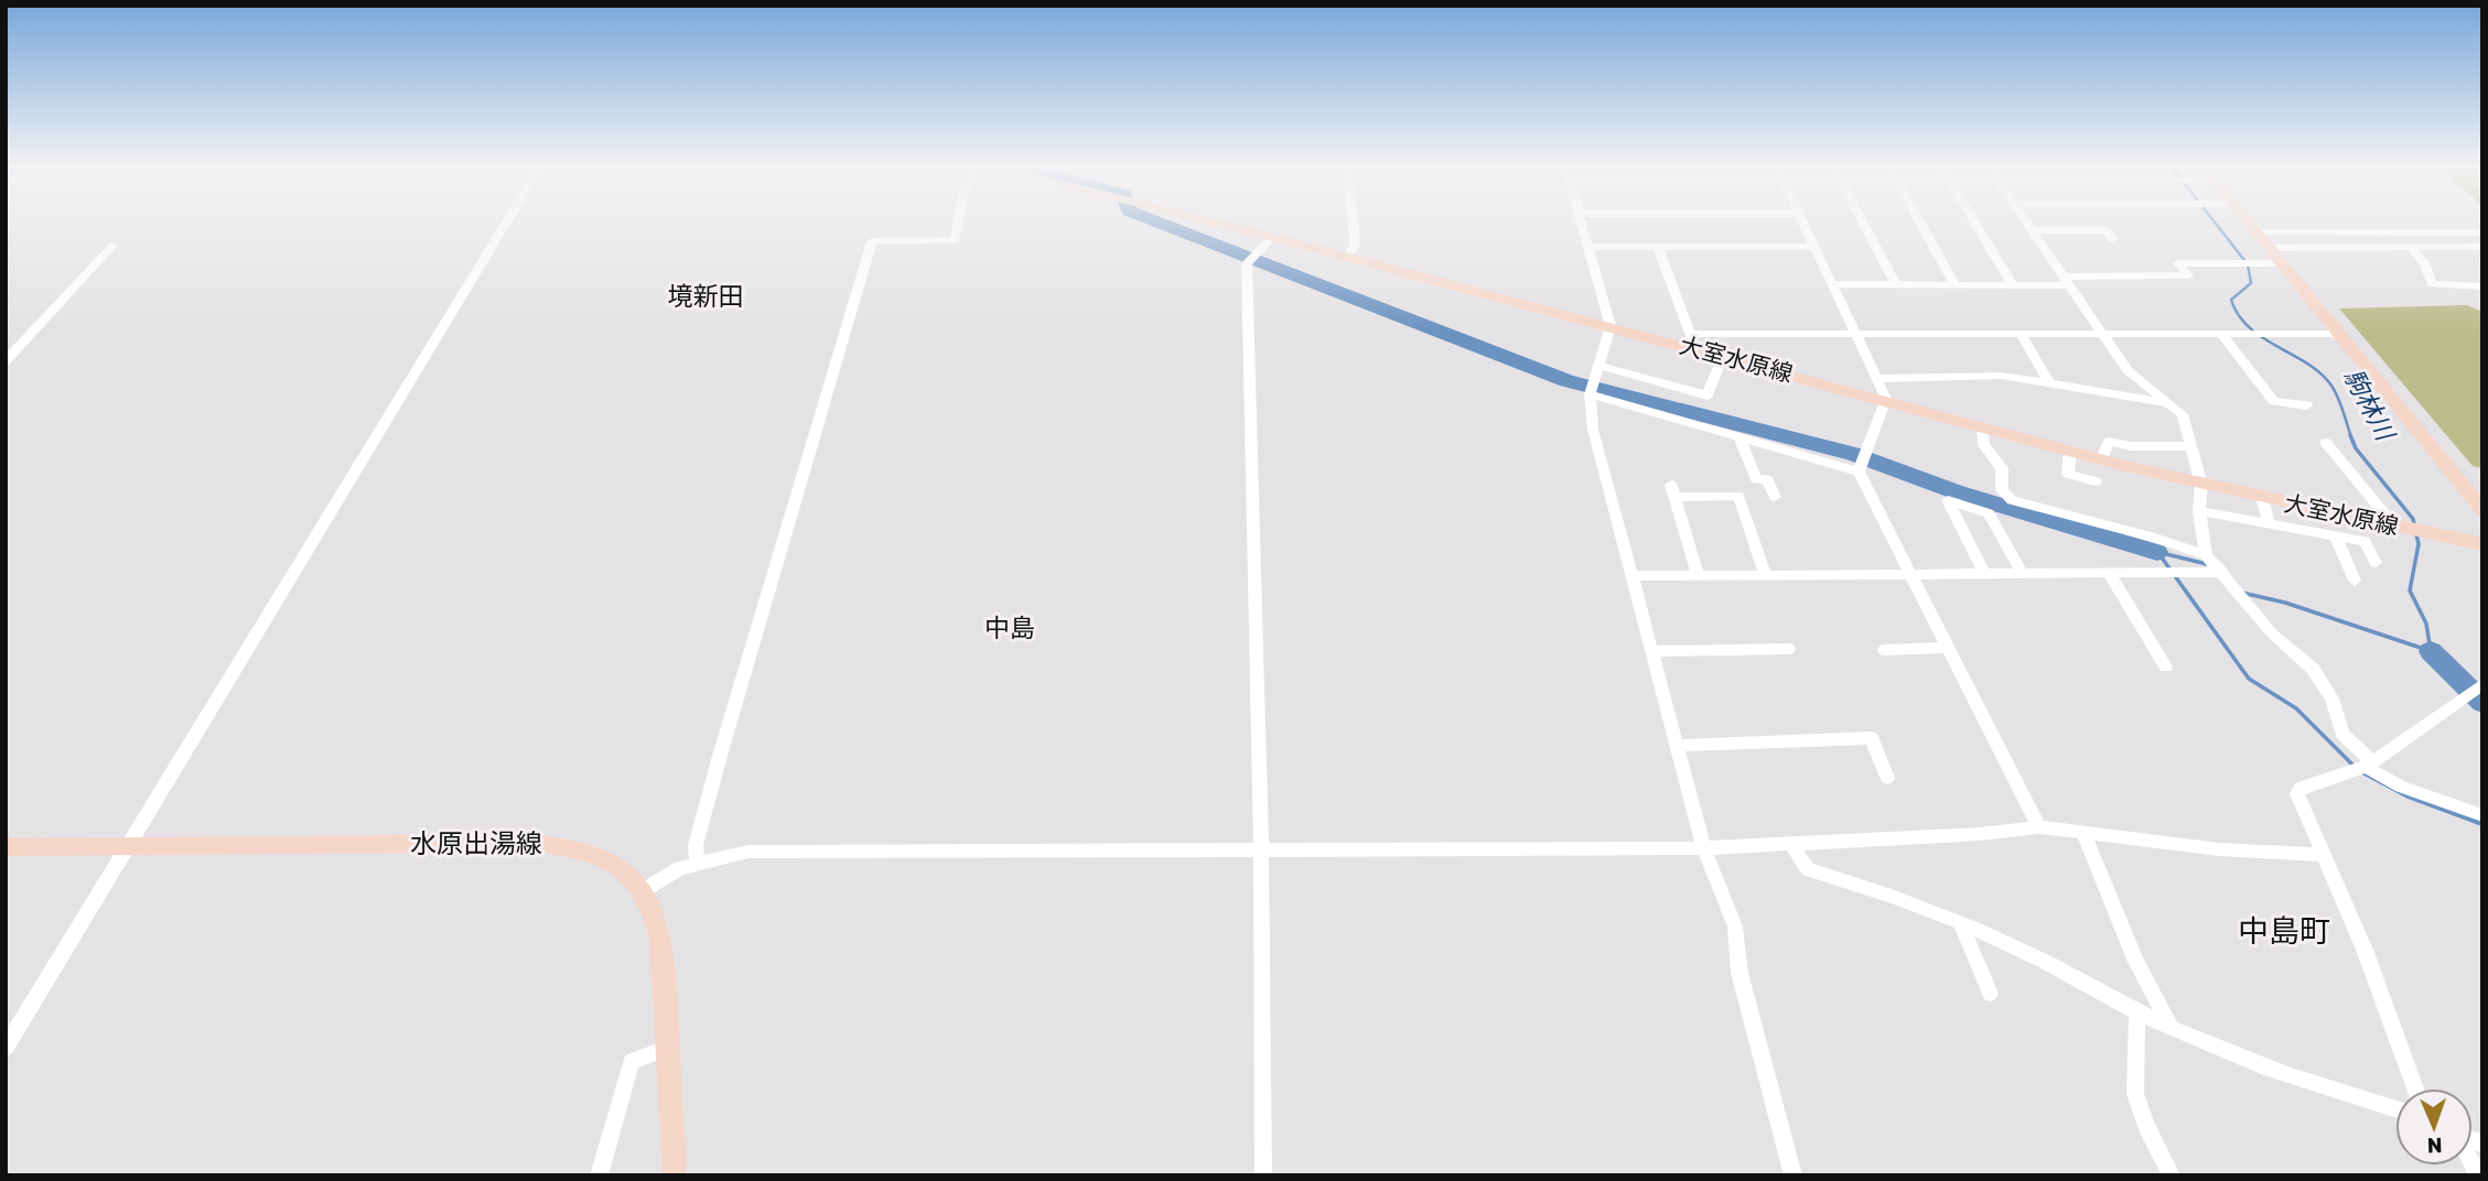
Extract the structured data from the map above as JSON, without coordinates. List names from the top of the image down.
{
  "streets": {
    "main road": ["大室水原線", "水原出湯線"]
  },
  "districts": ["境新田", "中島", "中島町"],
  "water": ["駒林川"],
  "north": "bottom"
}
